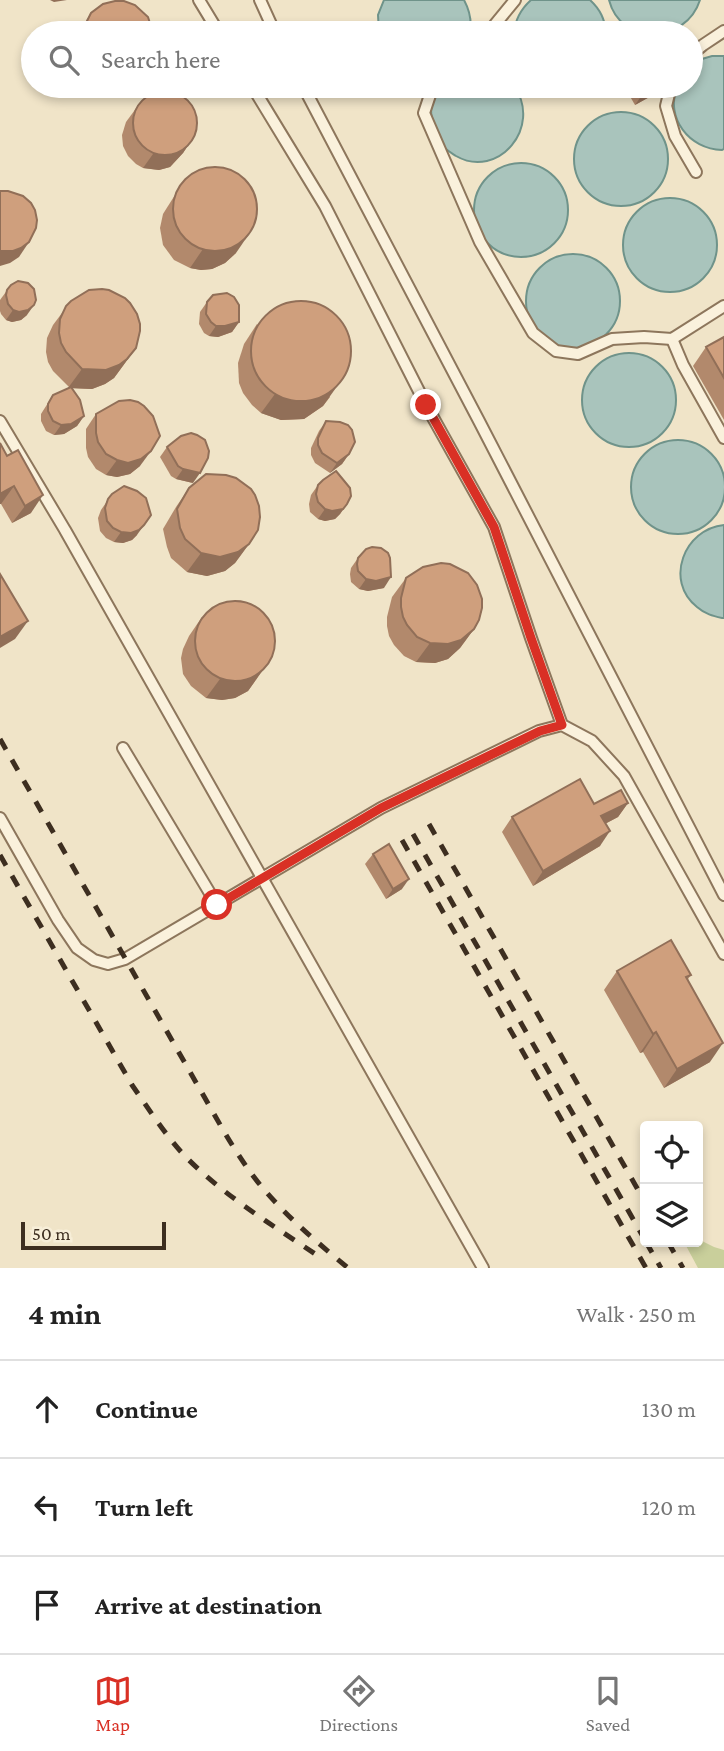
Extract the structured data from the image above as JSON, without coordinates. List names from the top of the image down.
{
  "scale_bar": "50 m",
  "page": {
    "search": "Search here",
    "scale": "50 m",
    "heading": ["4 min", "Walk · 250 m"],
    "list": [
      ["Continue", "130 m"],
      ["Turn left", "120 m"],
      "Arrive at destination"
    ],
    "nav": ["Map", "Directions", "Saved"]
  }
}
